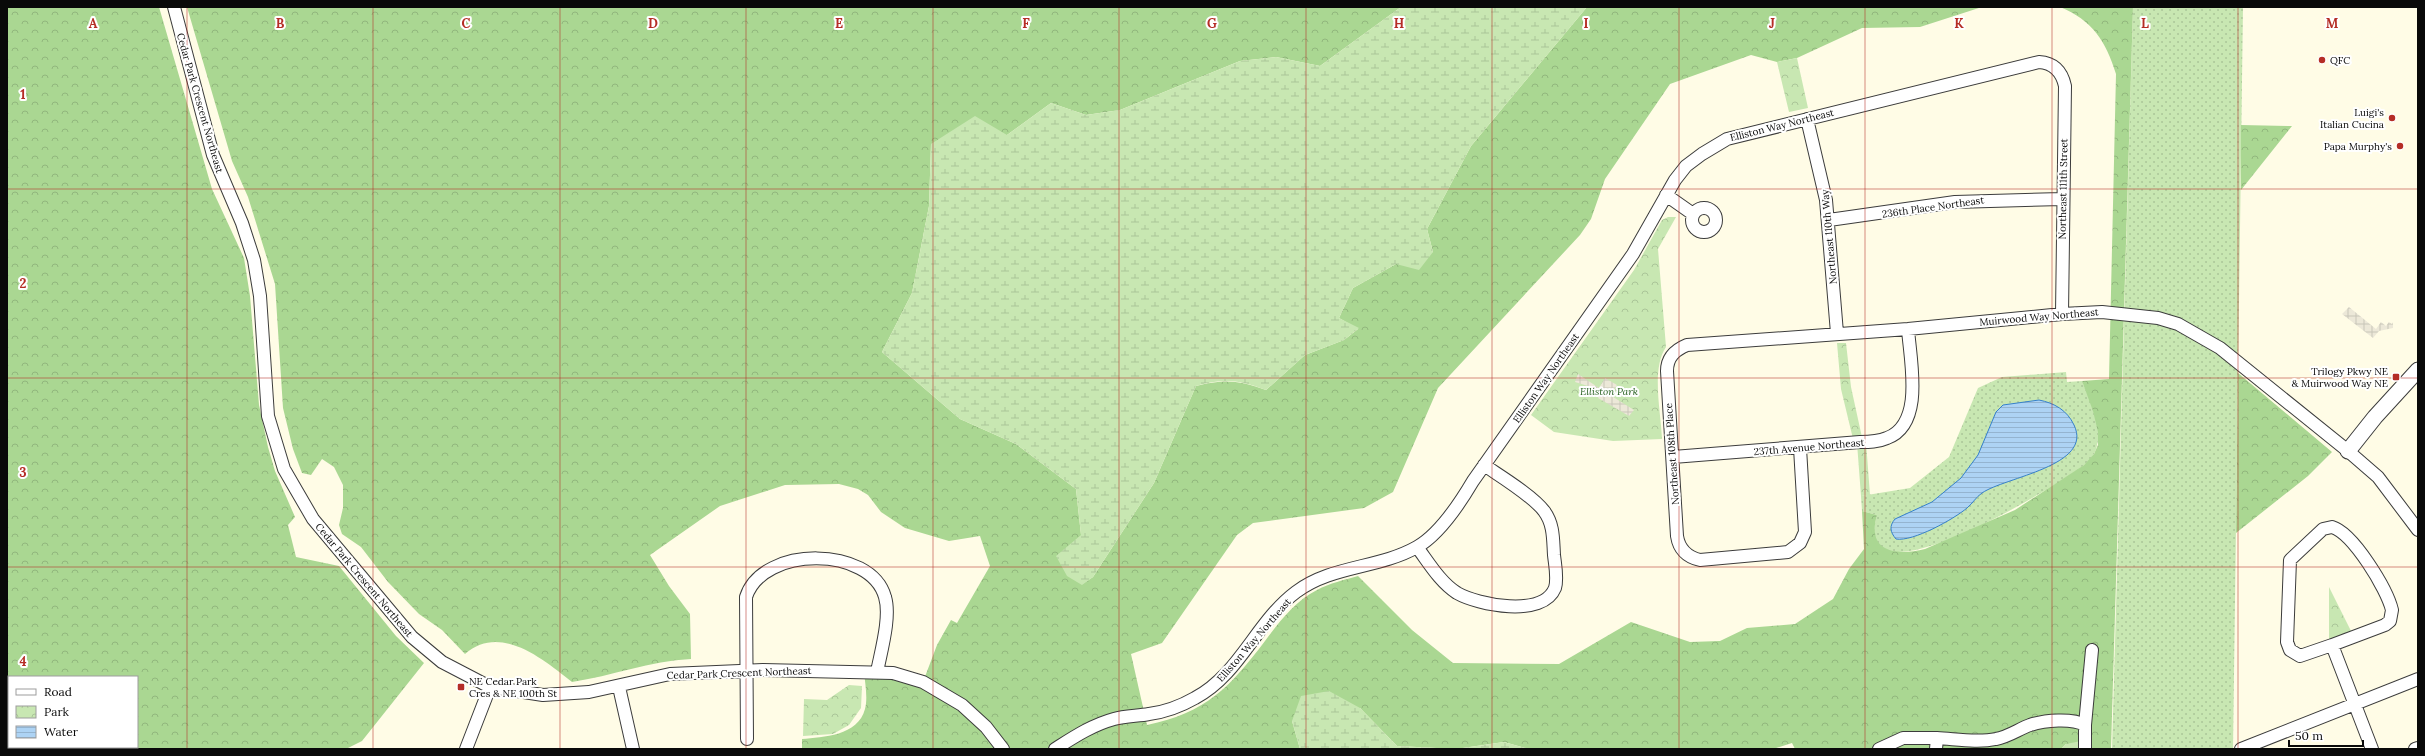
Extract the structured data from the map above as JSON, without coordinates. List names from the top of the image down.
{
  "streets": {
    "street": [
      "Cedar Park Crescent Northeast",
      "Elliston Way Northeast",
      "Northeast 111th Street",
      "236th Place Northeast",
      "Northeast 110th Way",
      "Muirwood Way Northeast",
      "237th Avenue Northeast",
      "Northeast 108th Place"
    ]
  },
  "crossings": [
    ["Elliston Way Northeast", "Northeast 111th Street"],
    ["Elliston Way Northeast", "Northeast 110th Way"],
    ["Northeast 111th Street", "236th Place Northeast"],
    ["Northeast 111th Street", "Muirwood Way Northeast"],
    ["236th Place Northeast", "Northeast 110th Way"],
    ["Northeast 110th Way", "Muirwood Way Northeast"],
    ["Muirwood Way Northeast", "237th Avenue Northeast"],
    ["Muirwood Way Northeast", "Northeast 108th Place"],
    ["237th Avenue Northeast", "Northeast 108th Place"]
  ],
  "parks": ["Elliston Park"],
  "places": {
    "other": ["QFC", "Luigi's Italian Cucina", "Papa Murphy's"],
    "transit": ["Trilogy Pkwy NE & Muirwood Way NE", "NE Cedar Park Cres & NE 100th St"]
  },
  "legend": ["Road", "Park", "Water"],
  "scale_bar": "50 m",
  "grid": {
    "columns": [
      "A",
      "B",
      "C",
      "D",
      "E",
      "F",
      "G",
      "H",
      "I",
      "J",
      "K",
      "L",
      "M"
    ],
    "rows": [
      "1",
      "2",
      "3",
      "4"
    ]
  }
}
